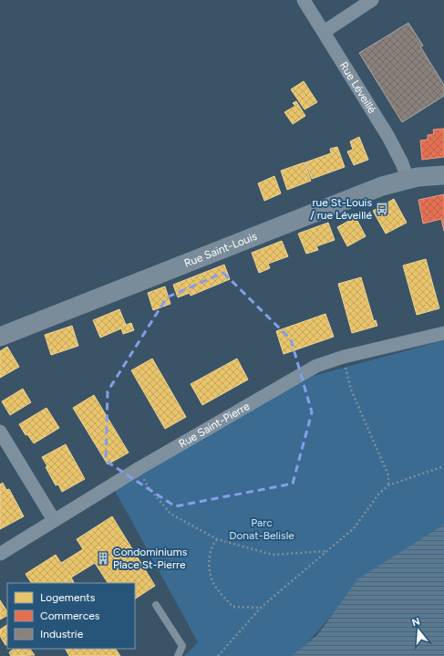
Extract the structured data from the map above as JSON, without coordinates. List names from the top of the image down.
{
  "streets": {
    "main road": ["Rue Saint-Louis"],
    "street": ["Rue Léveillé", "Rue Saint-Pierre"]
  },
  "crossings": [
    ["Rue Léveillé", "Rue Saint-Louis"]
  ],
  "parks": ["Parc Donat-Belisle"],
  "places": {
    "bus stop": ["rue St-Louis / rue Léveillé"],
    "building": ["Condominiums Place St-Pierre"]
  },
  "legend": ["Logements", "Commerces", "Industrie"],
  "north": "top"
}
